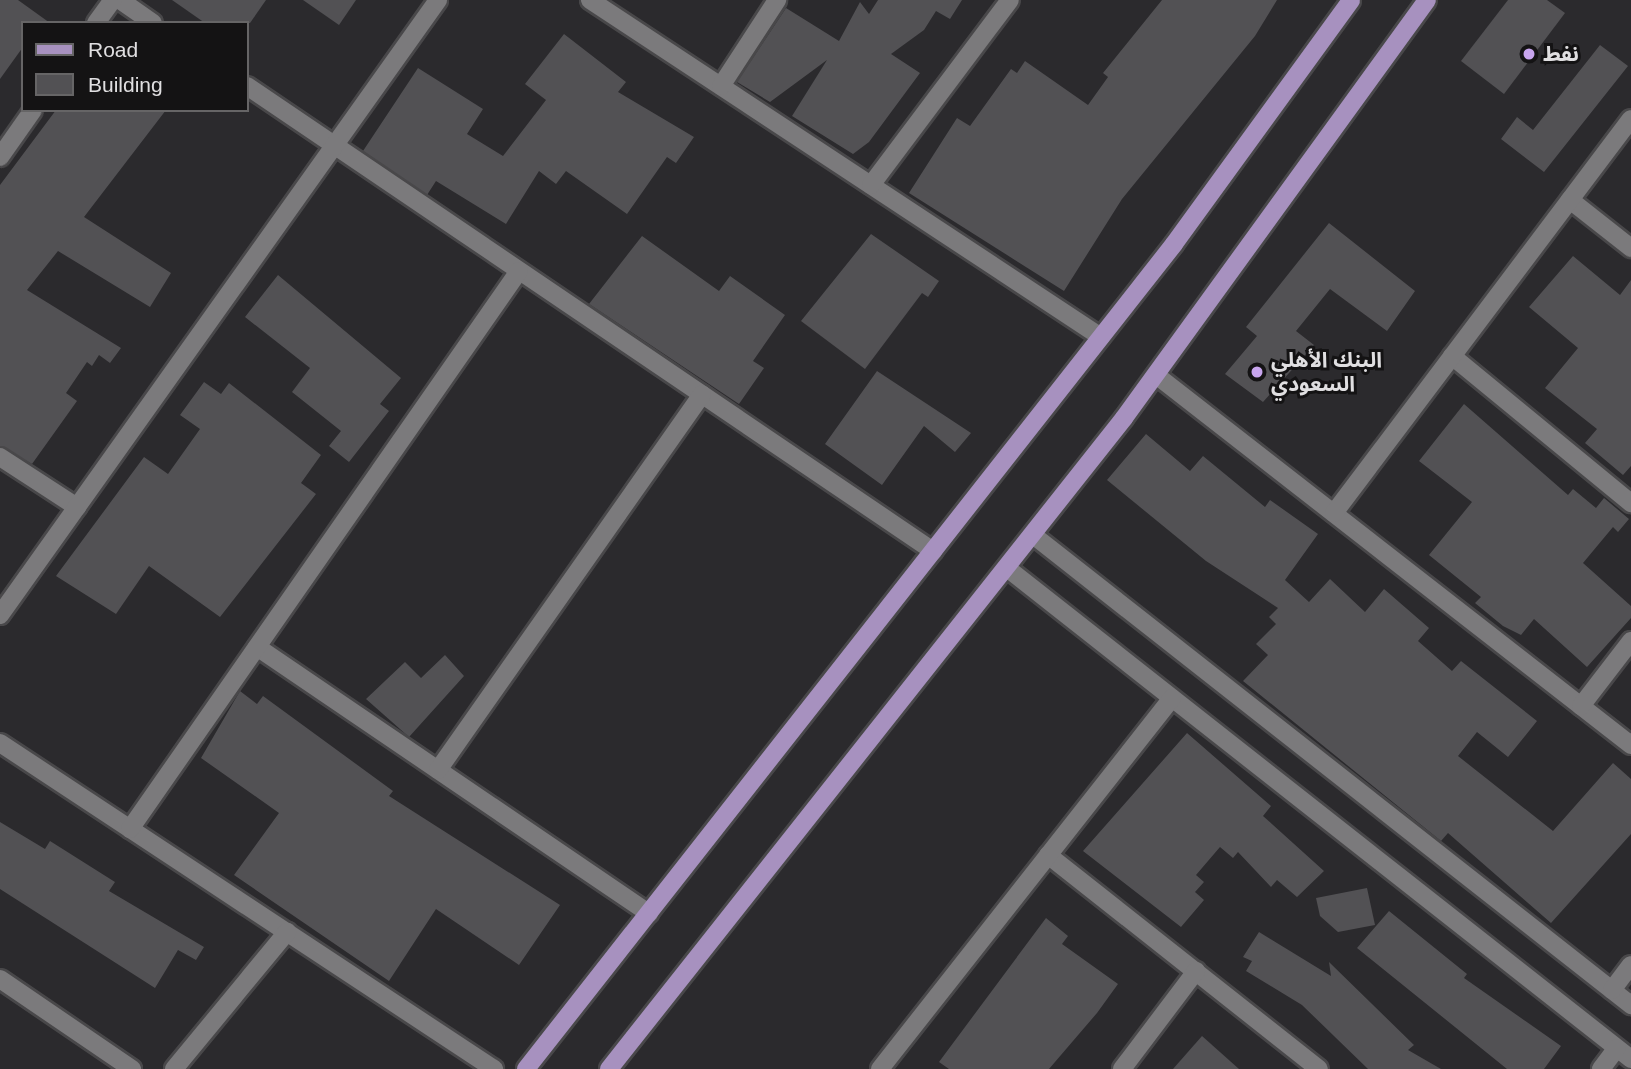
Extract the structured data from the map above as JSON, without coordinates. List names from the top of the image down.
{
  "places": ["نفط", "البنك الأهلي السعودي"],
  "legend": ["Road", "Building"]
}
